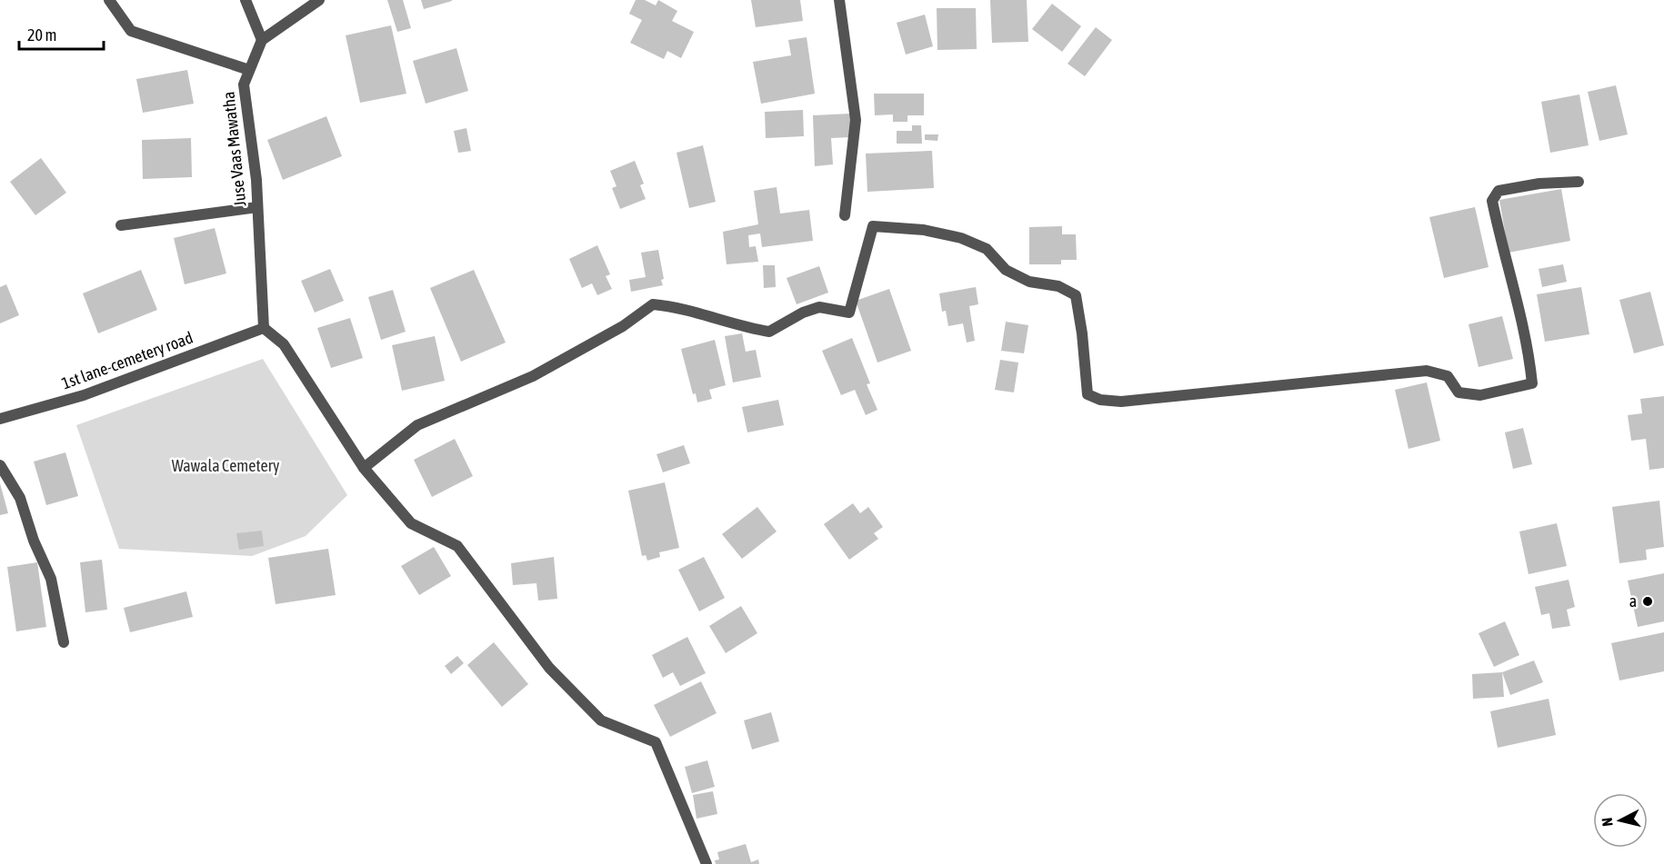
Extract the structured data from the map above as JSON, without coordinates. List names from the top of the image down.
{
  "streets": {
    "street": ["Juse Vaas Mawatha", "1st lane-cemetery road"]
  },
  "crossings": [
    ["Juse Vaas Mawatha", "1st lane-cemetery road"]
  ],
  "parks": ["Wawala Cemetery"],
  "places": ["a"],
  "scale_bar": "20 m",
  "north": "left"
}
